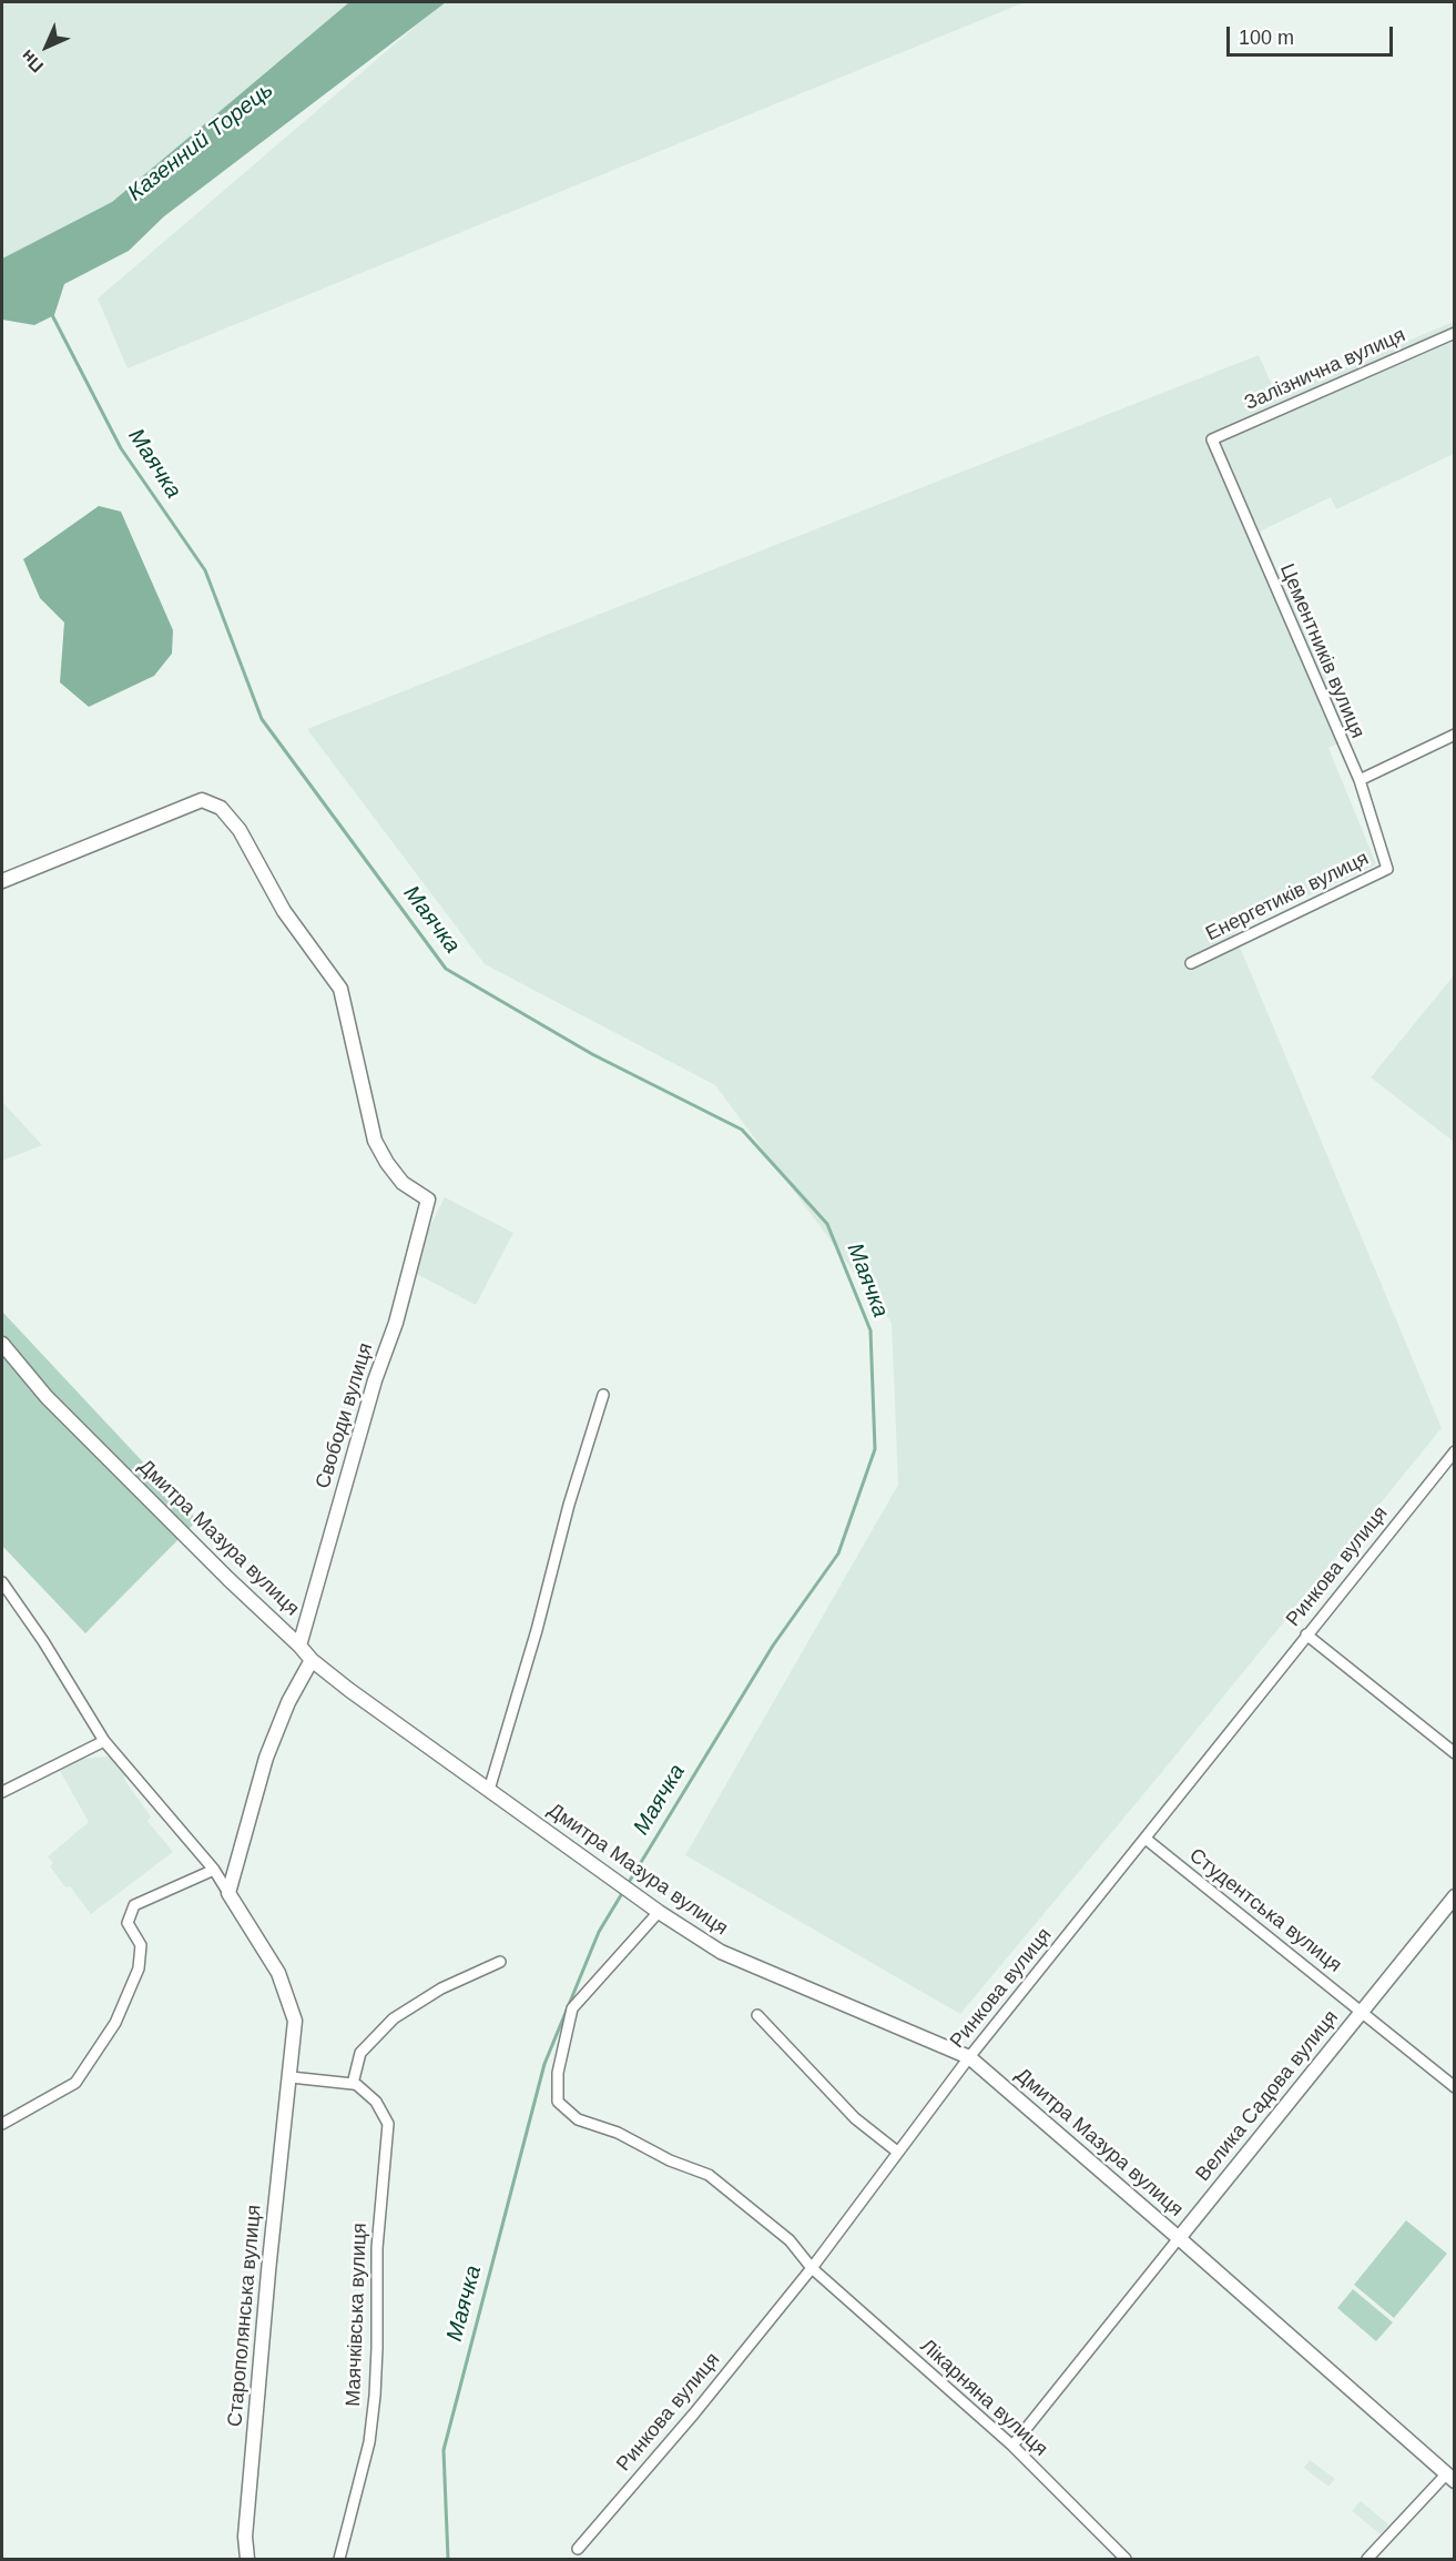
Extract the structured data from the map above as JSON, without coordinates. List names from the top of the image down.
{
  "streets": {
    "street": [
      "Залізнична вулиця",
      "Цементників вулиця",
      "Енергетиків вулиця",
      "Свободи вулиця",
      "Дмитра Мазура вулиця",
      "Ринкова вулиця",
      "Студентська вулиця",
      "Велика Садова вулиця",
      "Маячківська вулиця",
      "Старополянська вулиця",
      "Лікарняна вулиця"
    ]
  },
  "crossings": [
    ["Залізнична вулиця", "Цементників вулиця"],
    ["Цементників вулиця", "Енергетиків вулиця"],
    ["Свободи вулиця", "Дмитра Мазура вулиця"],
    ["Дмитра Мазура вулиця", "Ринкова вулиця"],
    ["Дмитра Мазура вулиця", "Велика Садова вулиця"],
    ["Дмитра Мазура вулиця", "Лікарняна вулиця"],
    ["Ринкова вулиця", "Студентська вулиця"],
    ["Ринкова вулиця", "Лікарняна вулиця"],
    ["Студентська вулиця", "Велика Садова вулиця"],
    ["Велика Садова вулиця", "Лікарняна вулиця"]
  ],
  "water": ["Казенний Торець", "Маячка"],
  "scale_bar": "100 m",
  "north": "bottom left"
}
